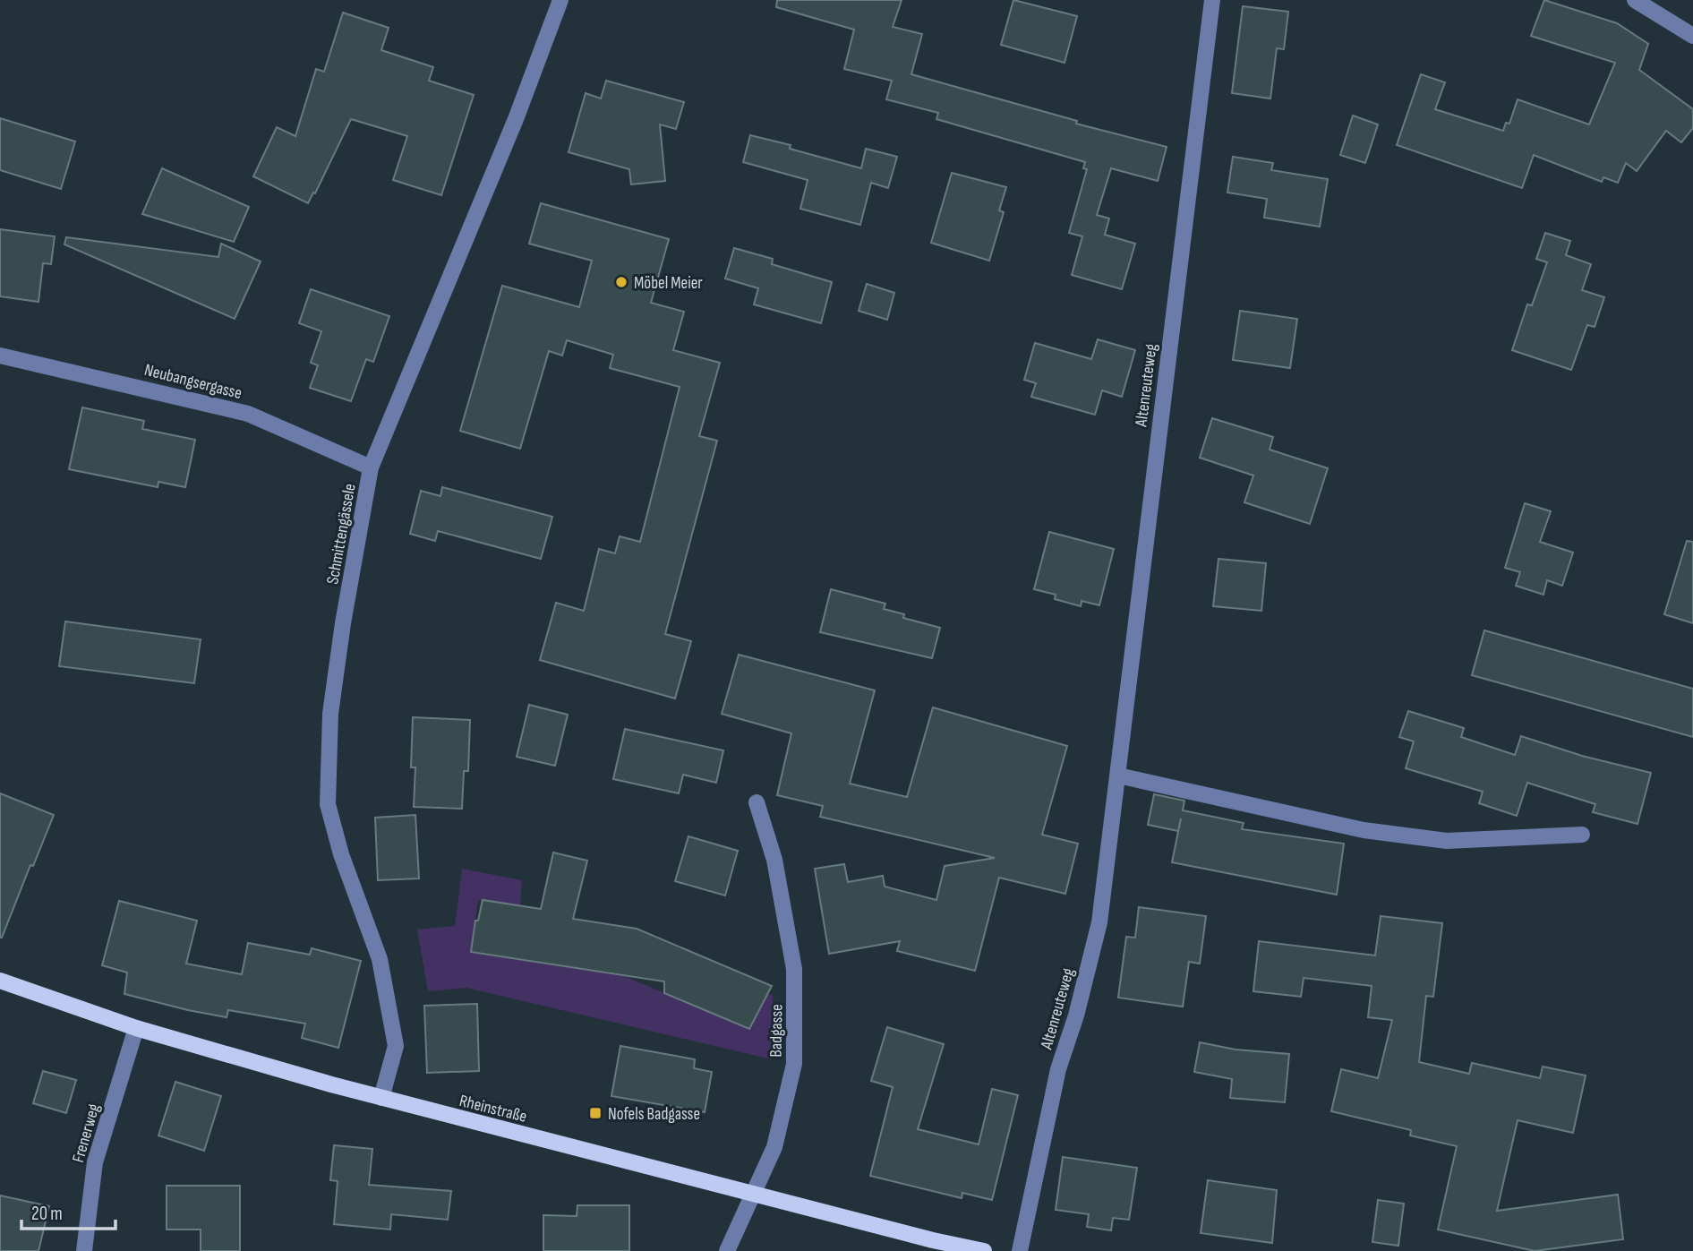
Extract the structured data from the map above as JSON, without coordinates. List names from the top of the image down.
{
  "streets": {
    "main road": ["Rheinstraße"],
    "street": [
      "Neubangsergasse",
      "Altenreuteweg",
      "Schmittengässele",
      "Badgasse",
      "Frenerweg"
    ]
  },
  "crossings": [
    ["Neubangsergasse", "Schmittengässele"],
    ["Schmittengässele", "Rheinstraße"],
    ["Badgasse", "Rheinstraße"],
    ["Rheinstraße", "Frenerweg"]
  ],
  "places": {
    "other": ["Möbel Meier"],
    "transit": ["Nofels Badgasse"]
  },
  "scale_bar": "20 m"
}
